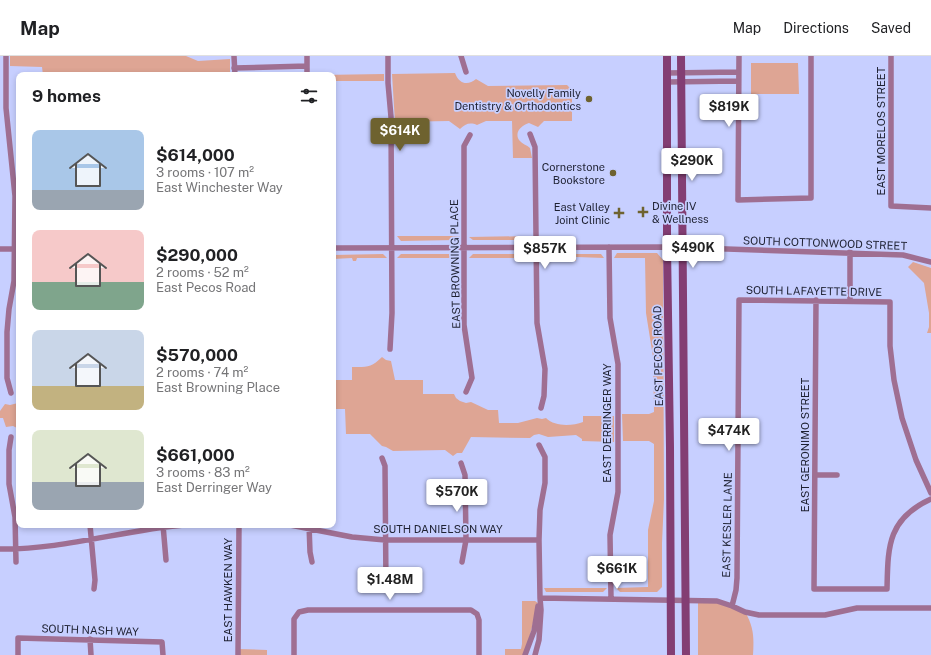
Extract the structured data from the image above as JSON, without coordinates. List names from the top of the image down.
{
  "streets": {
    "main road": ["EAST PECOS ROAD"],
    "street": [
      "EAST MORELOS STREET",
      "SOUTH COTTONWOOD STREET",
      "EAST BROWNING PLACE",
      "SOUTH LAFAYETTE DRIVE",
      "EAST DERRINGER WAY",
      "EAST GERONIMO STREET",
      "EAST KESLER LANE",
      "SOUTH DANIELSON WAY",
      "EAST HAWKEN WAY",
      "SOUTH NASH WAY"
    ]
  },
  "crossings": [
    ["SOUTH COTTONWOOD STREET", "EAST BROWNING PLACE"],
    ["SOUTH COTTONWOOD STREET", "EAST PECOS ROAD"],
    ["SOUTH COTTONWOOD STREET", "EAST DERRINGER WAY"],
    ["SOUTH LAFAYETTE DRIVE", "EAST GERONIMO STREET"],
    ["SOUTH LAFAYETTE DRIVE", "EAST KESLER LANE"]
  ],
  "places": {
    "other": ["Novelly Family Dentistry & Orthodontics", "Cornerstone Bookstore"],
    "health": ["Divine IV & Wellness", "East Valley Joint Clinic"]
  },
  "page": {
    "header": "Map",
    "nav": ["Map", "Directions", "Saved"],
    "heading": "9 homes",
    "price": [
      "$819K",
      "$614K",
      "$290K",
      "$490K",
      "$857K",
      "$474K",
      "$570K",
      "$661K",
      "$1.48M"
    ],
    "list": [
      {
        "name": "$614,000",
        "note": "3 rooms · 107 m² · East Winchester Way"
      },
      {
        "name": "$290,000",
        "note": "2 rooms · 52 m² · East Pecos Road"
      },
      {
        "name": "$570,000",
        "note": "2 rooms · 74 m² · East Browning Place"
      },
      {
        "name": "$661,000",
        "note": "3 rooms · 83 m² · East Derringer Way"
      }
    ]
  }
}
